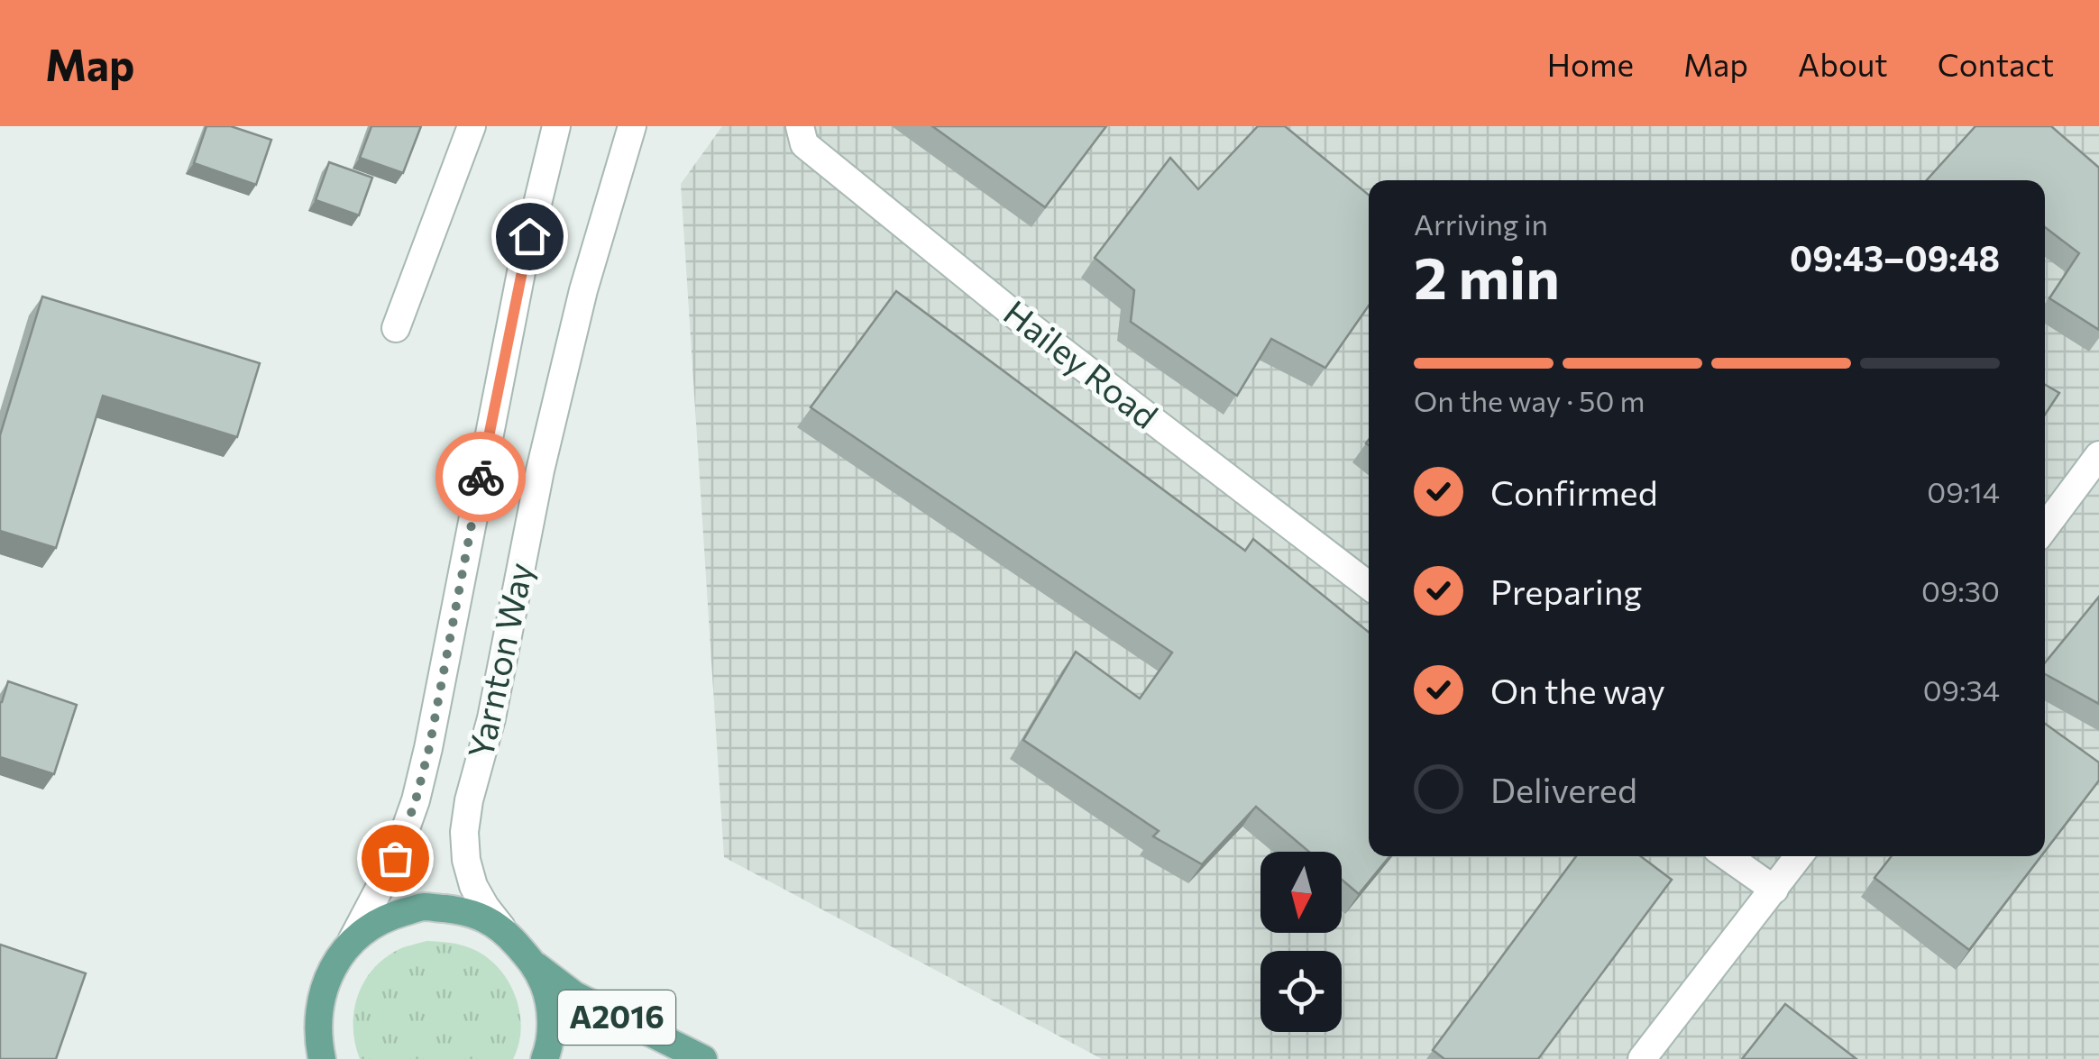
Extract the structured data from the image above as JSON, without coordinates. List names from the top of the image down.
{
  "streets": {
    "main road": ["A2016"],
    "street": ["Hailey Road", "Yarnton Way"]
  },
  "north": "bottom",
  "page": {
    "header": "Map",
    "nav": [
      "Home",
      "Map",
      "About",
      "Contact"
    ],
    "heading": ["2 min", "Arriving in", "09:43–09:48"],
    "bar": "On the way · 50 m",
    "list": [
      ["Confirmed", "09:14"],
      ["Preparing", "09:30"],
      ["On the way", "09:34"],
      "Delivered"
    ]
  }
}
